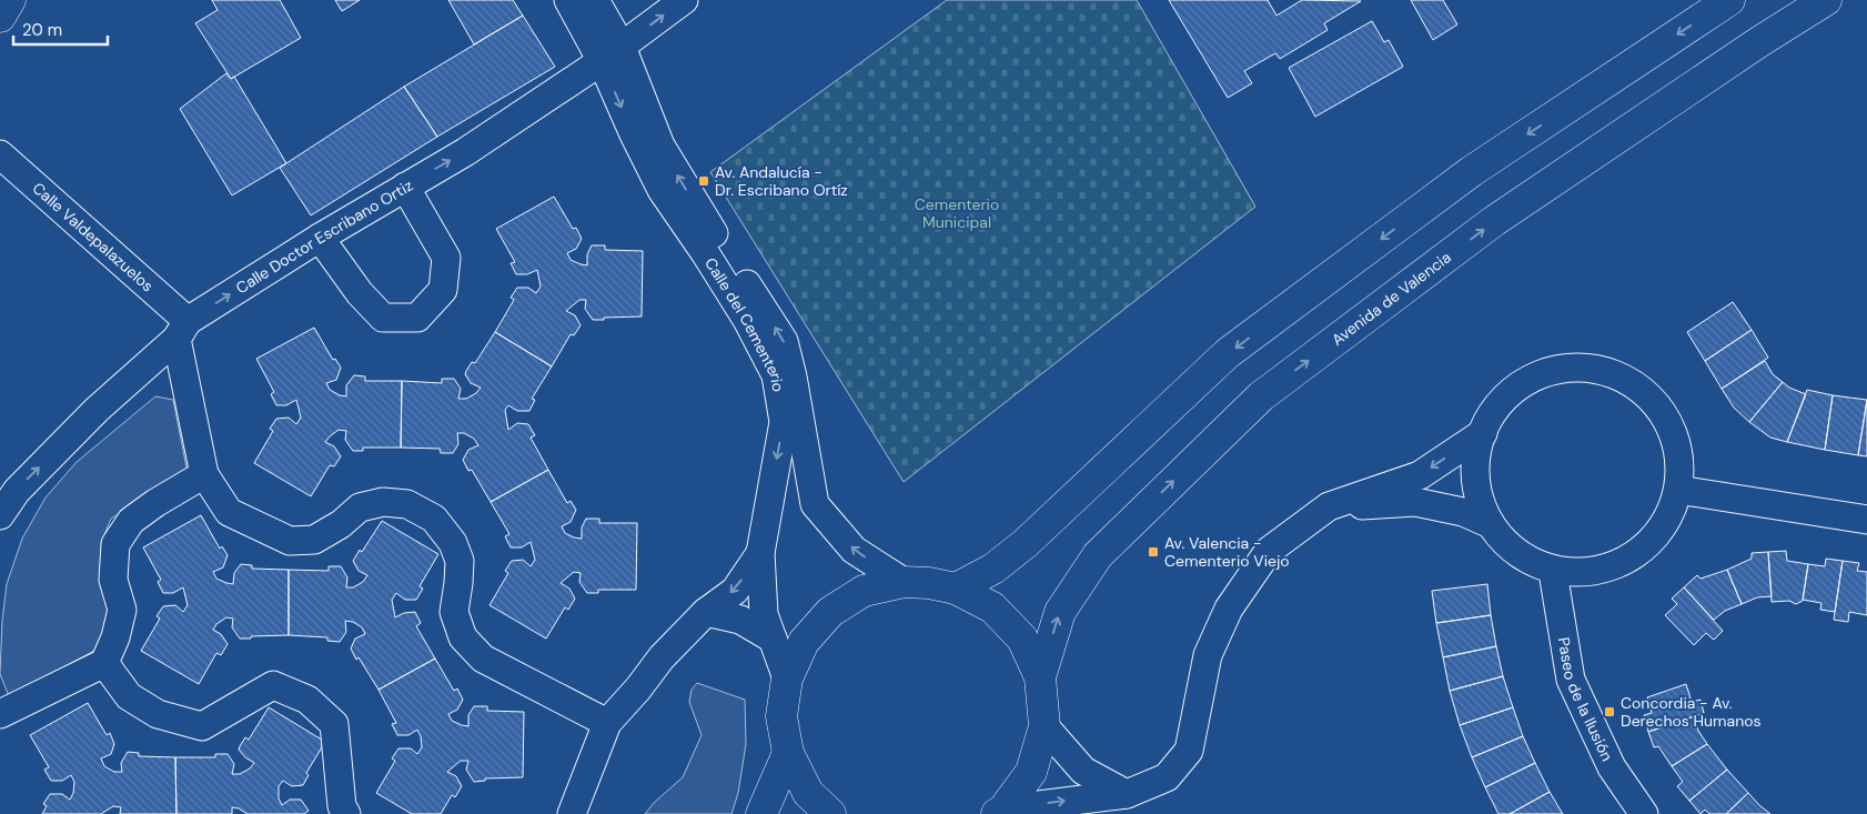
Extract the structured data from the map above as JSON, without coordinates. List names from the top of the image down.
{
  "streets": {
    "main road": ["Avenida de Valencia"],
    "street": [
      "Calle Doctor Escribano Ortiz",
      "Calle Valdepalazuelos",
      "Calle del Cementerio",
      "Paseo de la Ilusión"
    ]
  },
  "crossings": [
    ["Calle Doctor Escribano Ortiz", "Calle Valdepalazuelos"],
    ["Calle Doctor Escribano Ortiz", "Calle del Cementerio"]
  ],
  "one_way": ["Calle Doctor Escribano Ortiz"],
  "parks": ["Cementerio Municipal"],
  "places": {
    "transit": ["Av. Andalucía - Dr. Escribano Ortíz", "Av. Valencia - Cementerio Viejo", "Concordia - Av. Derechos Humanos"]
  },
  "scale_bar": "20 m"
}
